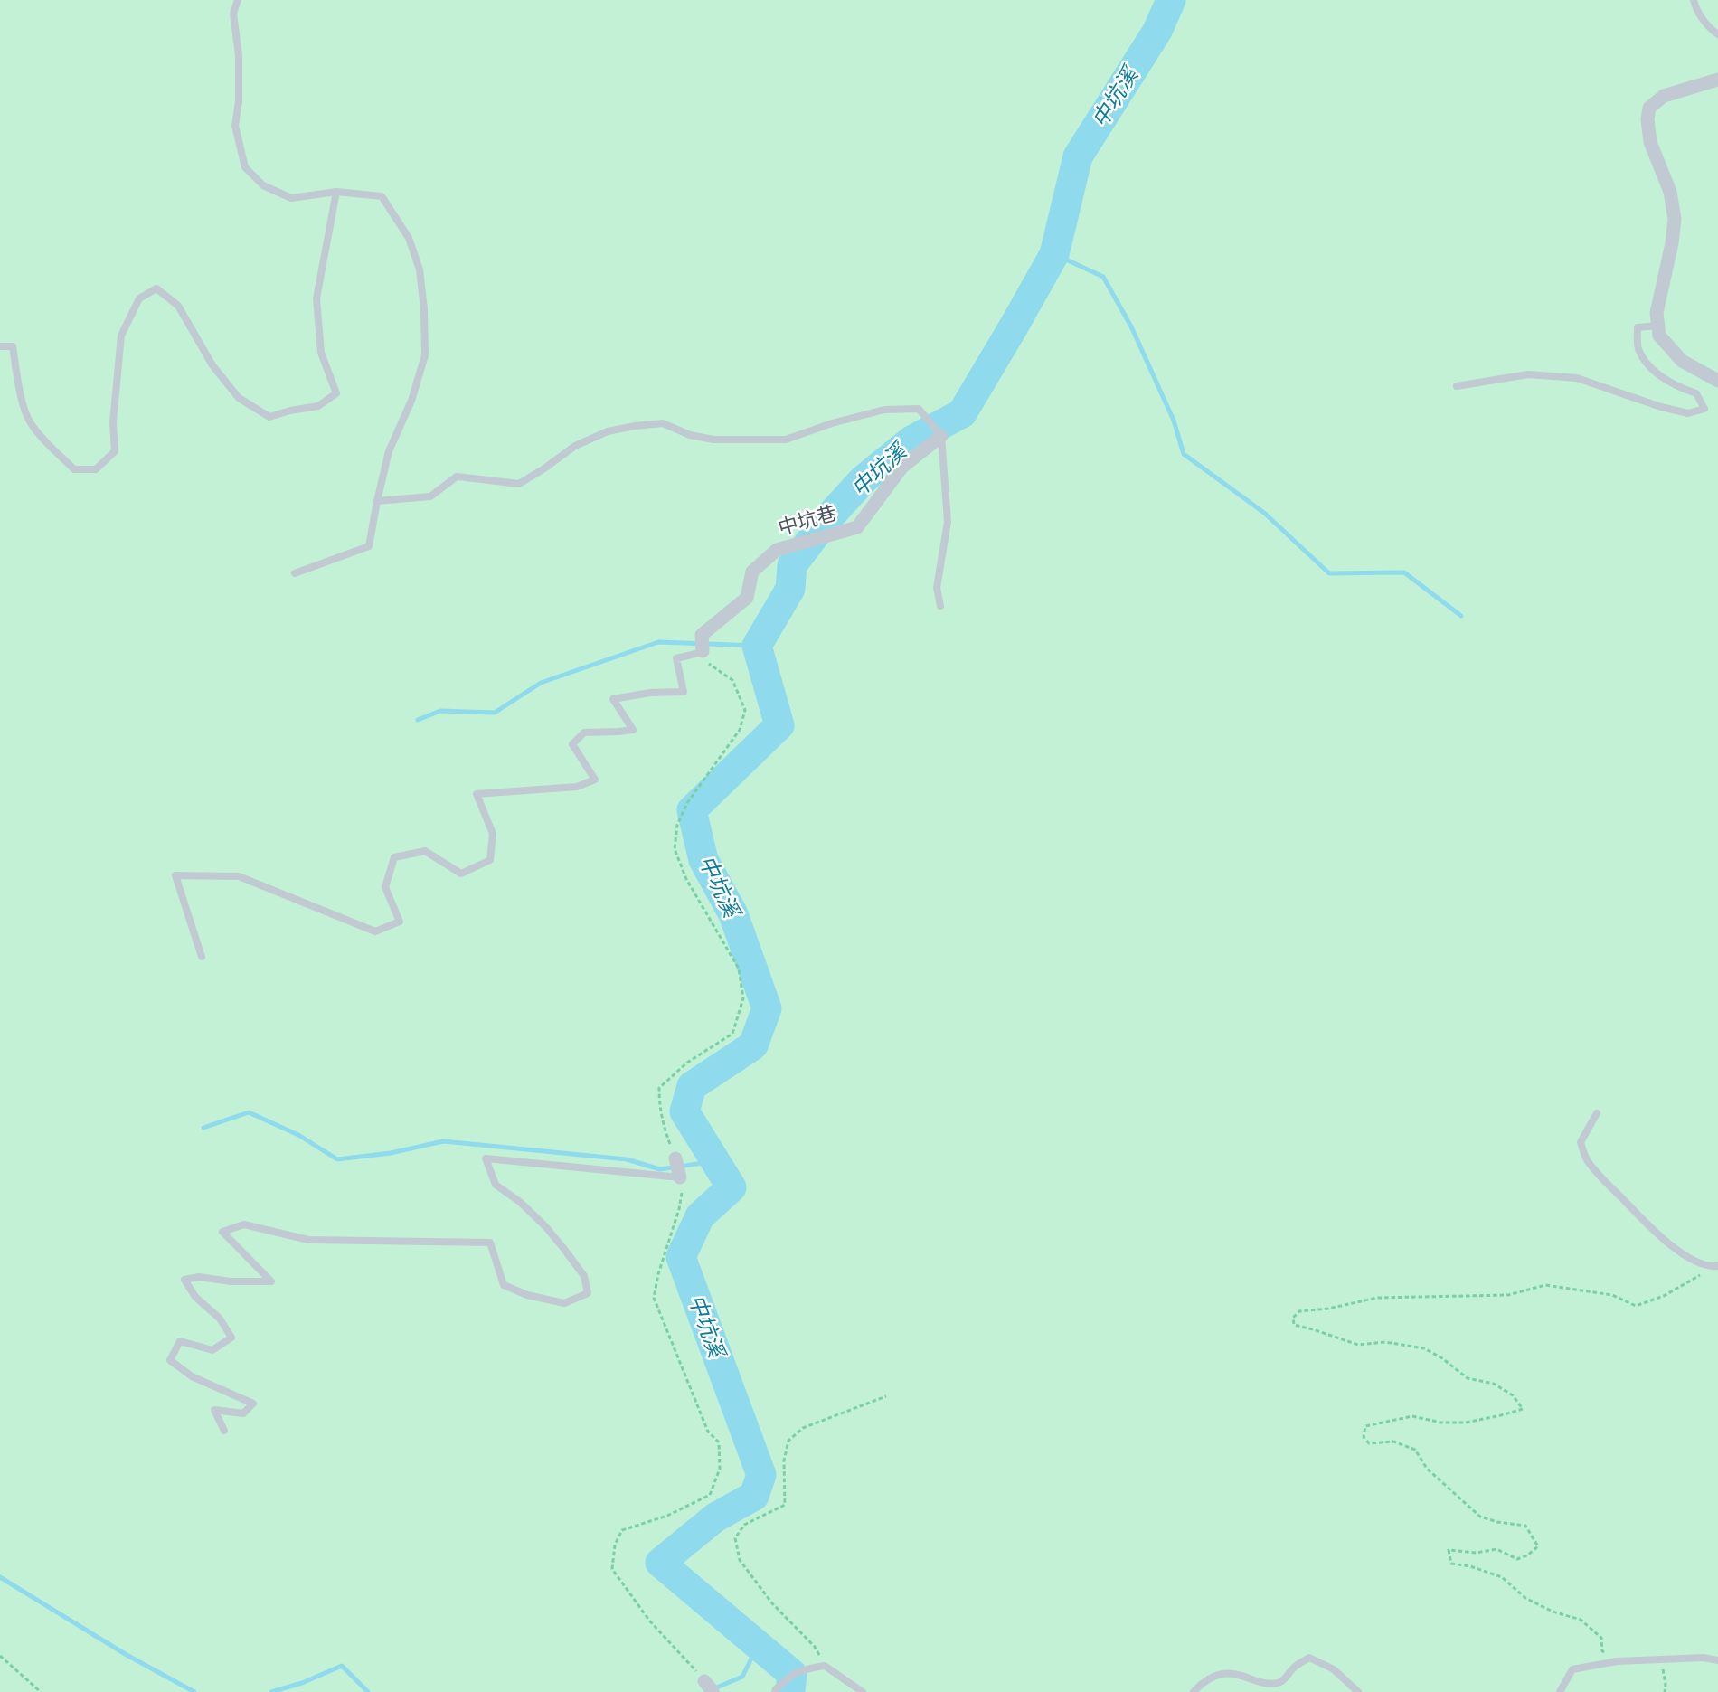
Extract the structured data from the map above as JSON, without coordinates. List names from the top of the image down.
{
  "streets": {
    "street": ["中坑巷"]
  },
  "water": ["中坑溪"]
}
